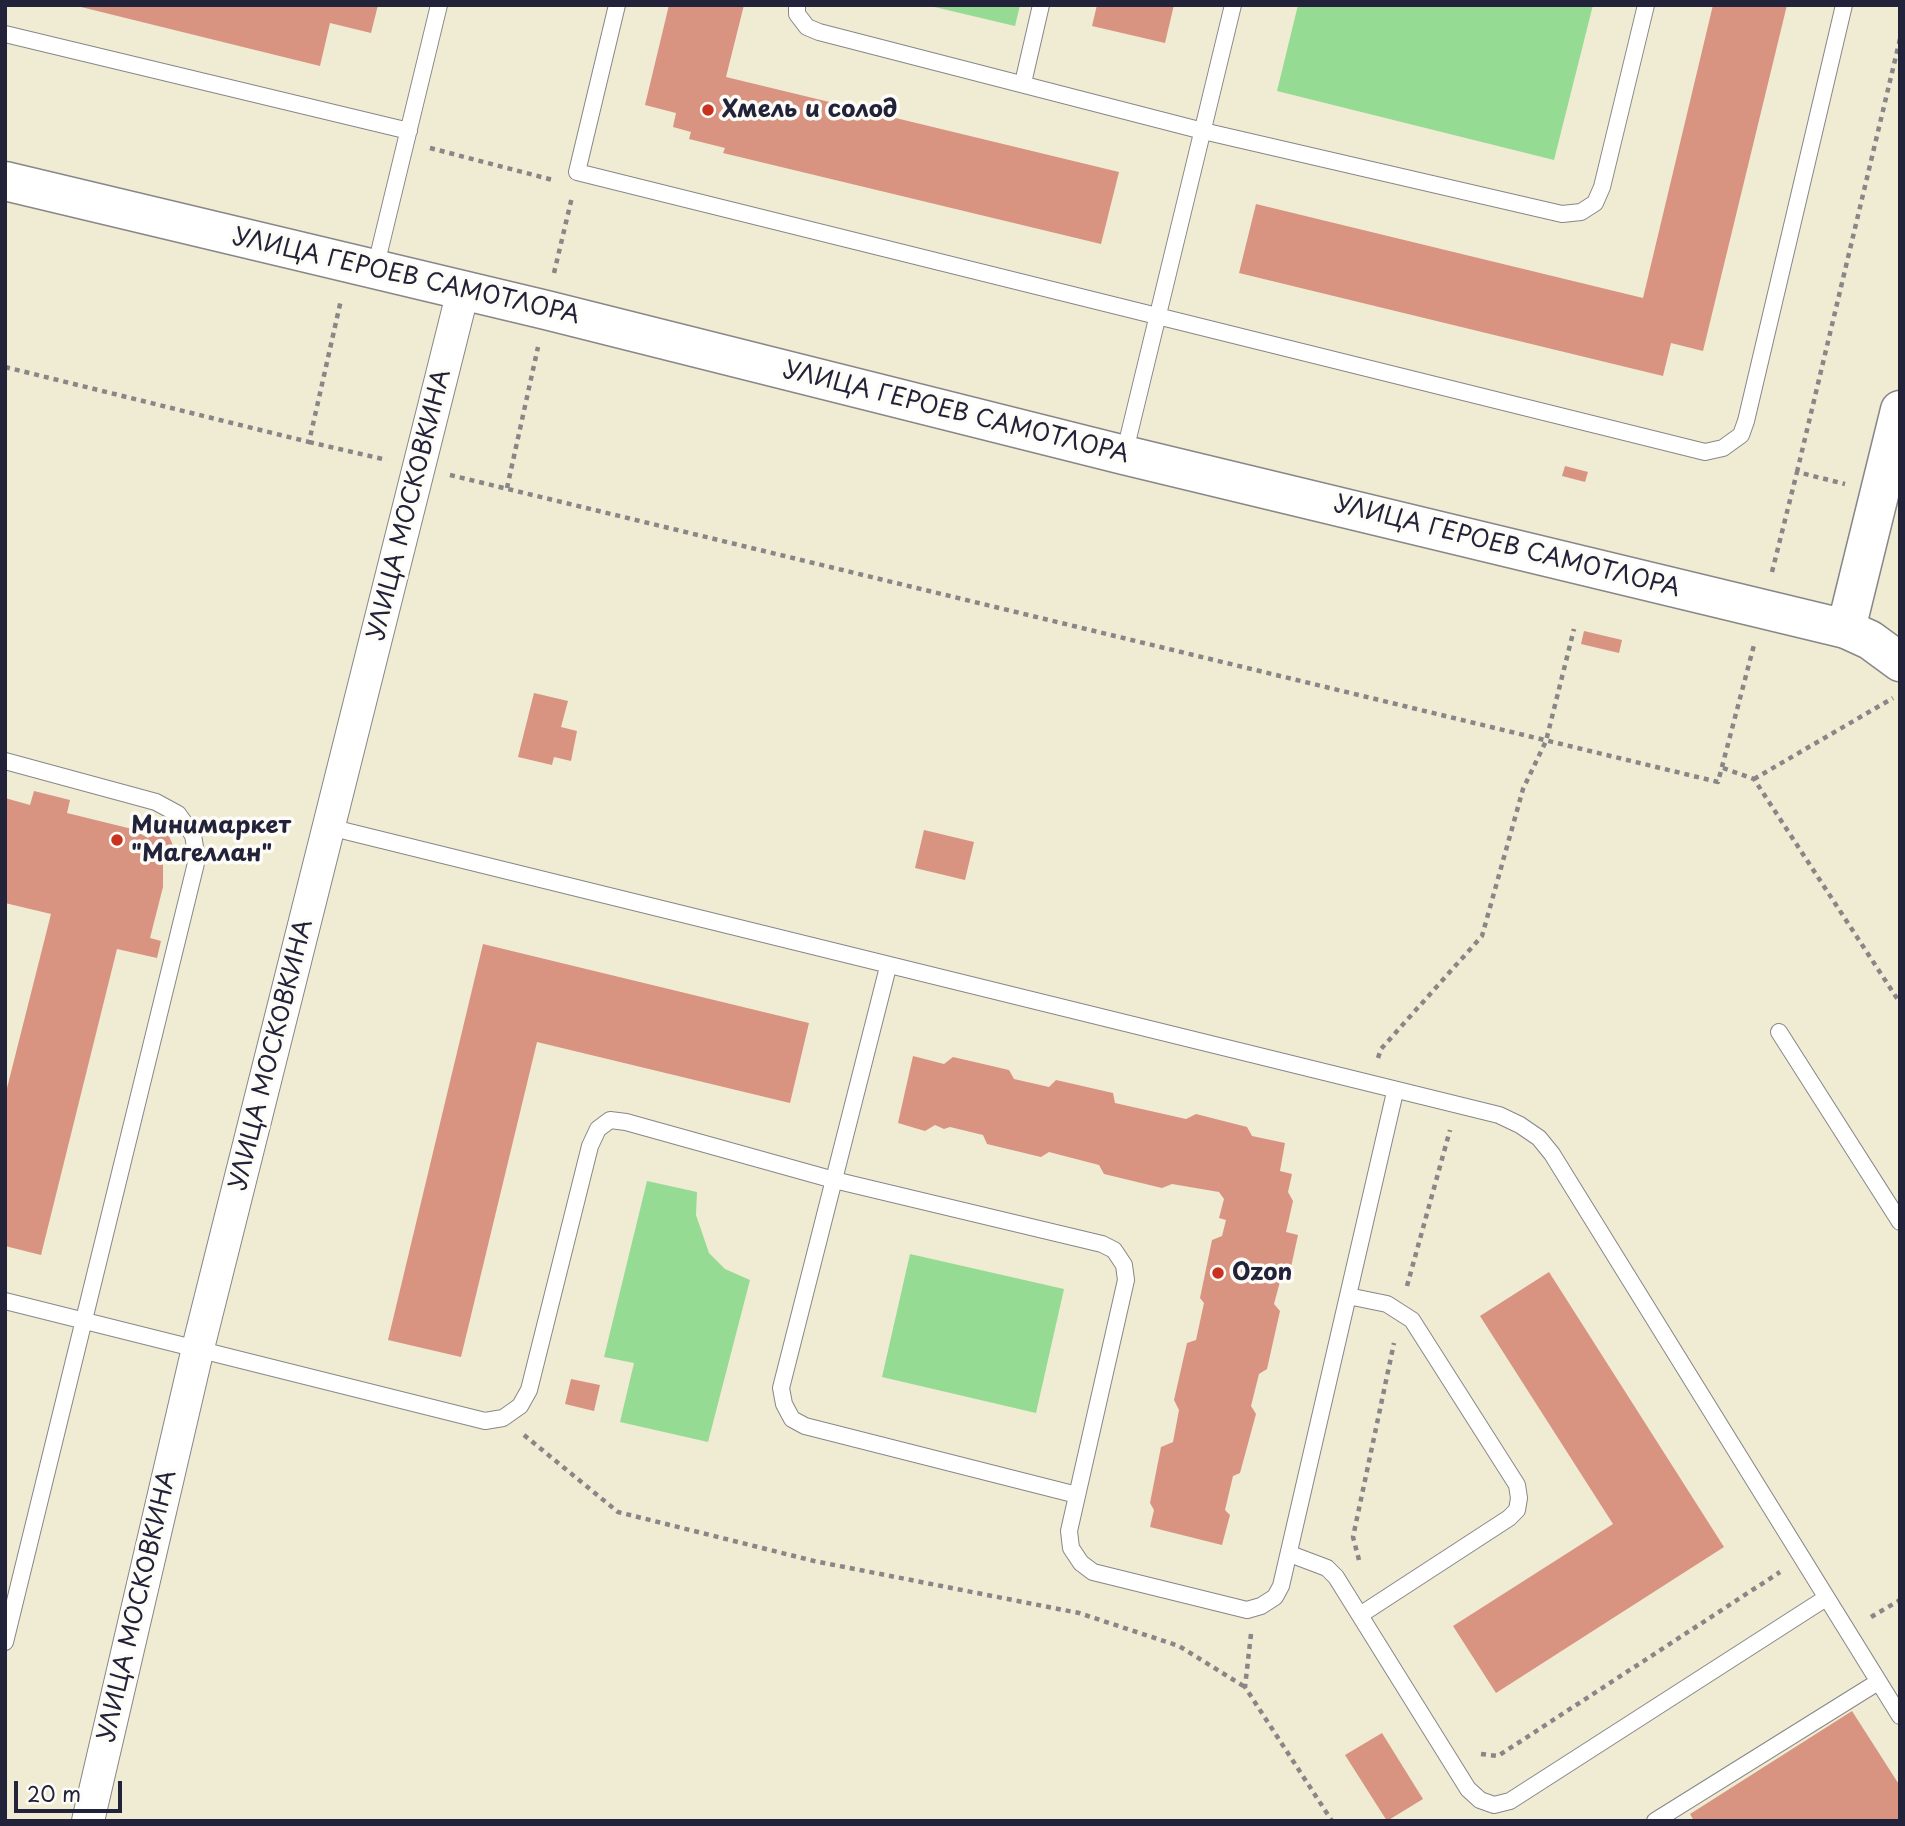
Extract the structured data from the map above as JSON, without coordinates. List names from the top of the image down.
{
  "streets": {
    "main road": ["УЛИЦА ГЕРОЕВ САМОТЛОРА"],
    "street": ["УЛИЦА МОСКОВКИНА"]
  },
  "crossings": [
    ["УЛИЦА ГЕРОЕВ САМОТЛОРА", "УЛИЦА МОСКОВКИНА"]
  ],
  "places": ["Хмель и солод", "Минимаркет \"Магеллан\"", "Ozon"],
  "scale_bar": "20 m"
}
